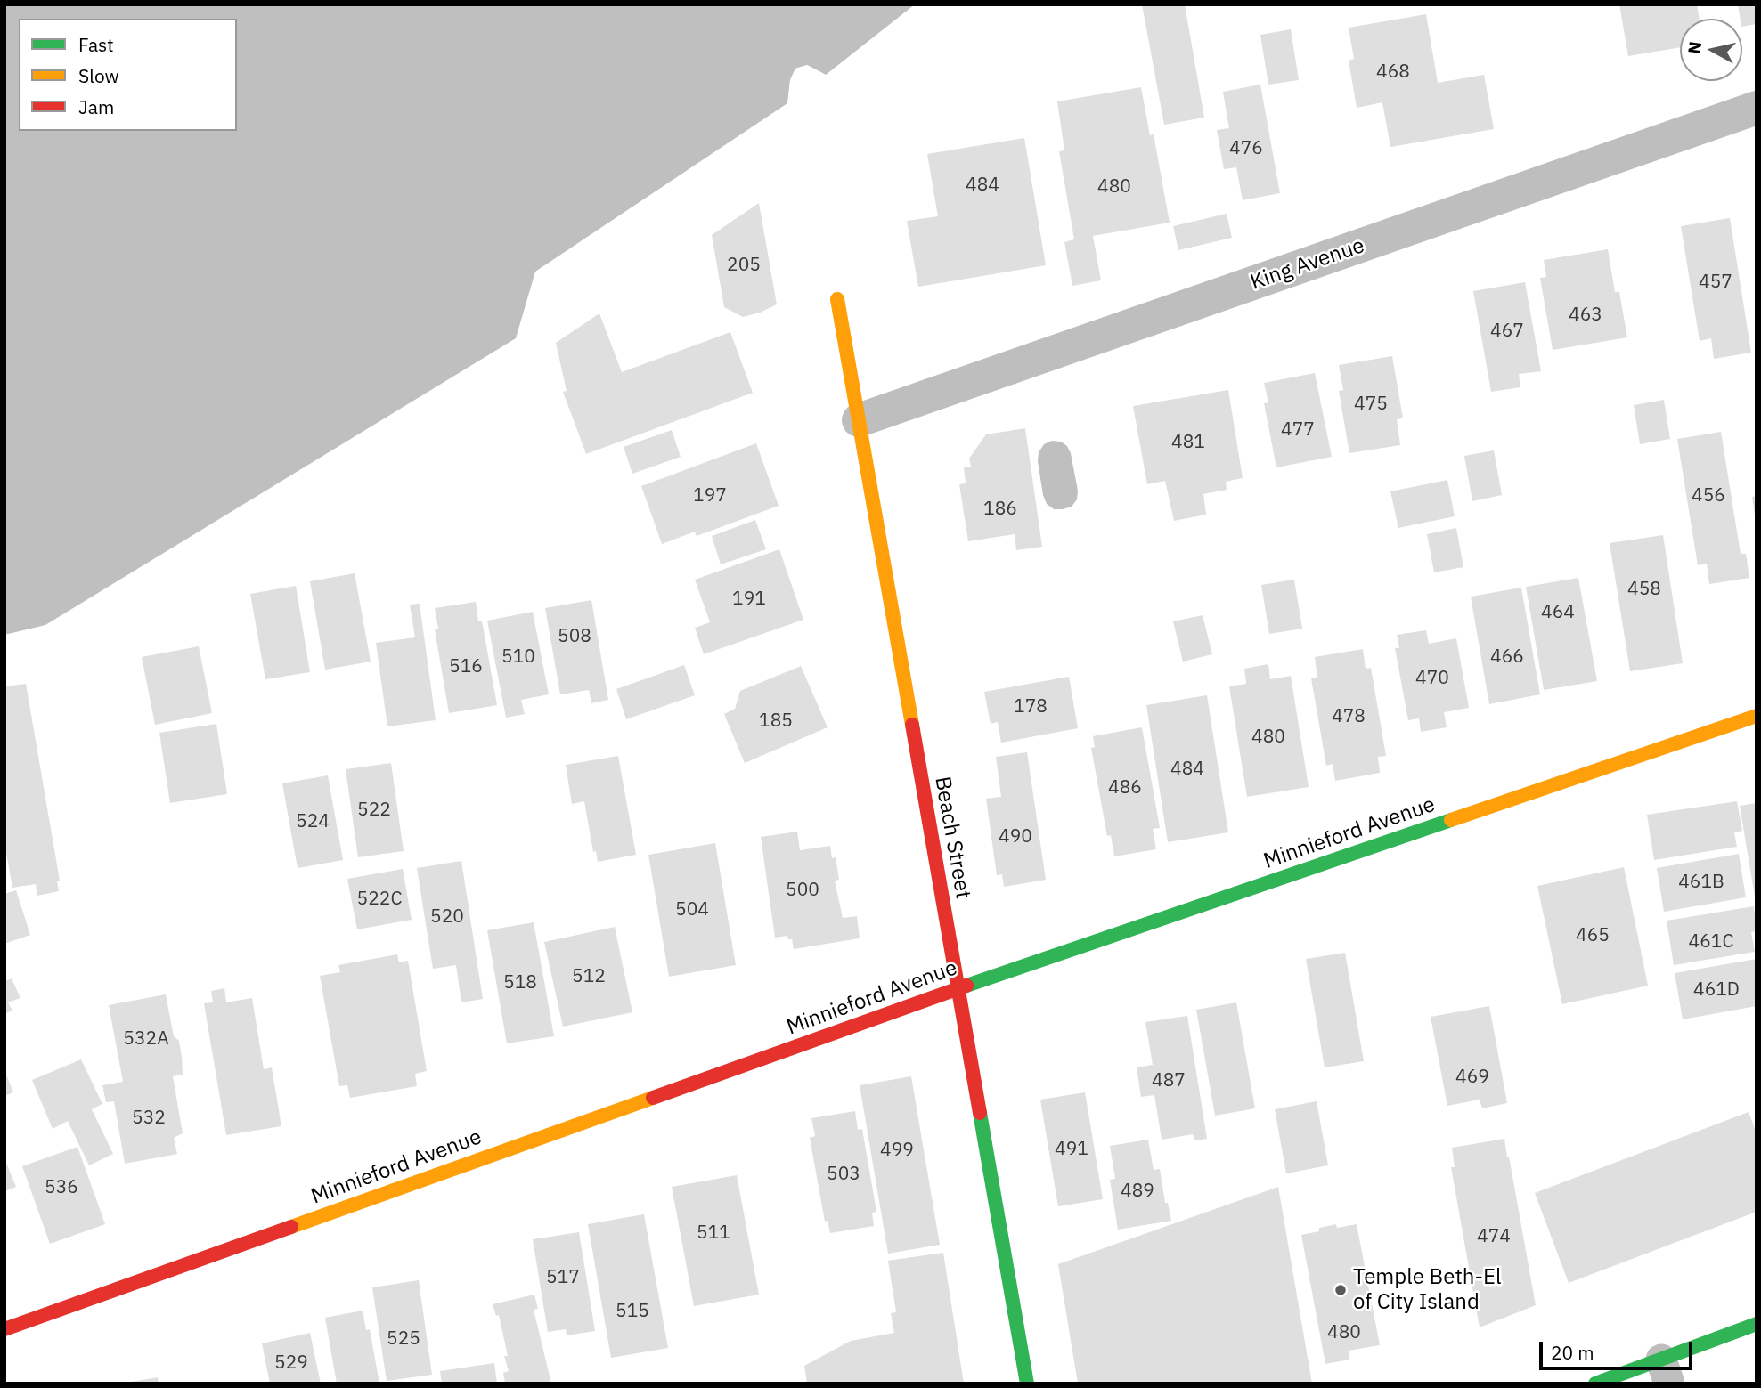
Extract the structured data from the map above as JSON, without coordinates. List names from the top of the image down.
{
  "streets": {
    "street": ["King Avenue", "Minnieford Avenue", "Beach Street"]
  },
  "crossings": [
    ["King Avenue", "Beach Street"],
    ["Minnieford Avenue", "Beach Street"]
  ],
  "places": ["Temple Beth-El of City Island"],
  "house_numbers": [
    "468",
    "476",
    "484",
    "480",
    "205",
    "457",
    "463",
    "467",
    "475",
    "477",
    "481",
    "197",
    "456",
    "186",
    "458",
    "191",
    "464",
    "508",
    "510",
    "466",
    "516",
    "470",
    "178",
    "478",
    "185",
    "480",
    "484",
    "486",
    "522",
    "524",
    "490",
    "461B",
    "500",
    "522C",
    "504",
    "520",
    "465",
    "461C",
    "512",
    "518",
    "461D",
    "532A",
    "469",
    "487",
    "532",
    "491",
    "499",
    "503",
    "536",
    "489",
    "511",
    "474",
    "517",
    "515",
    "480",
    "525",
    "529"
  ],
  "legend": ["Fast", "Slow", "Jam"],
  "scale_bar": "20 m",
  "north": "left"
}
